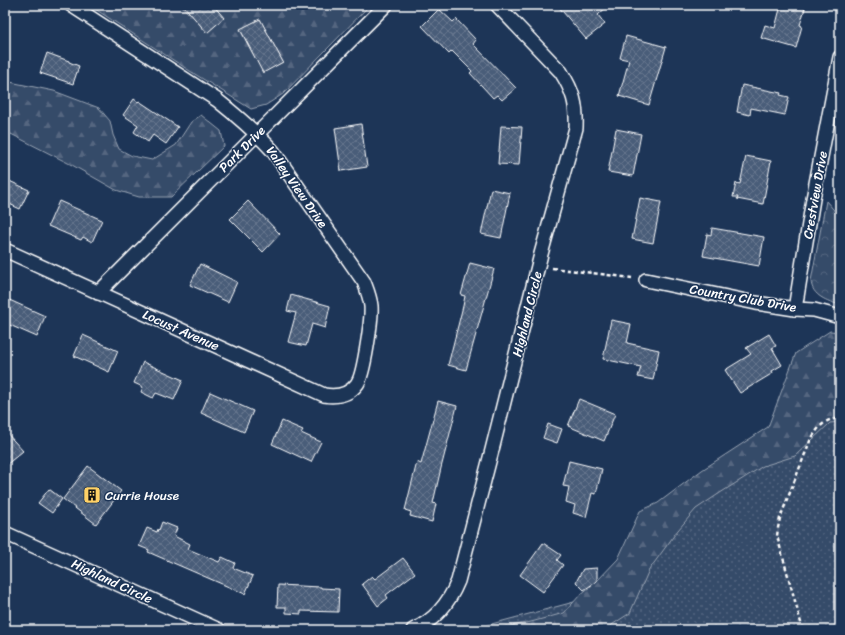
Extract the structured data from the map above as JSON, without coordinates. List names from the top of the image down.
{
  "streets": {
    "street": [
      "Park Drive",
      "Valley View Drive",
      "Crestview Drive",
      "Country Club Drive",
      "Highland Circle",
      "Locust Avenue"
    ]
  },
  "crossings": [
    ["Park Drive", "Valley View Drive"],
    ["Park Drive", "Locust Avenue"],
    ["Valley View Drive", "Locust Avenue"],
    ["Crestview Drive", "Country Club Drive"]
  ],
  "places": {
    "building": ["Currie House"]
  }
}
